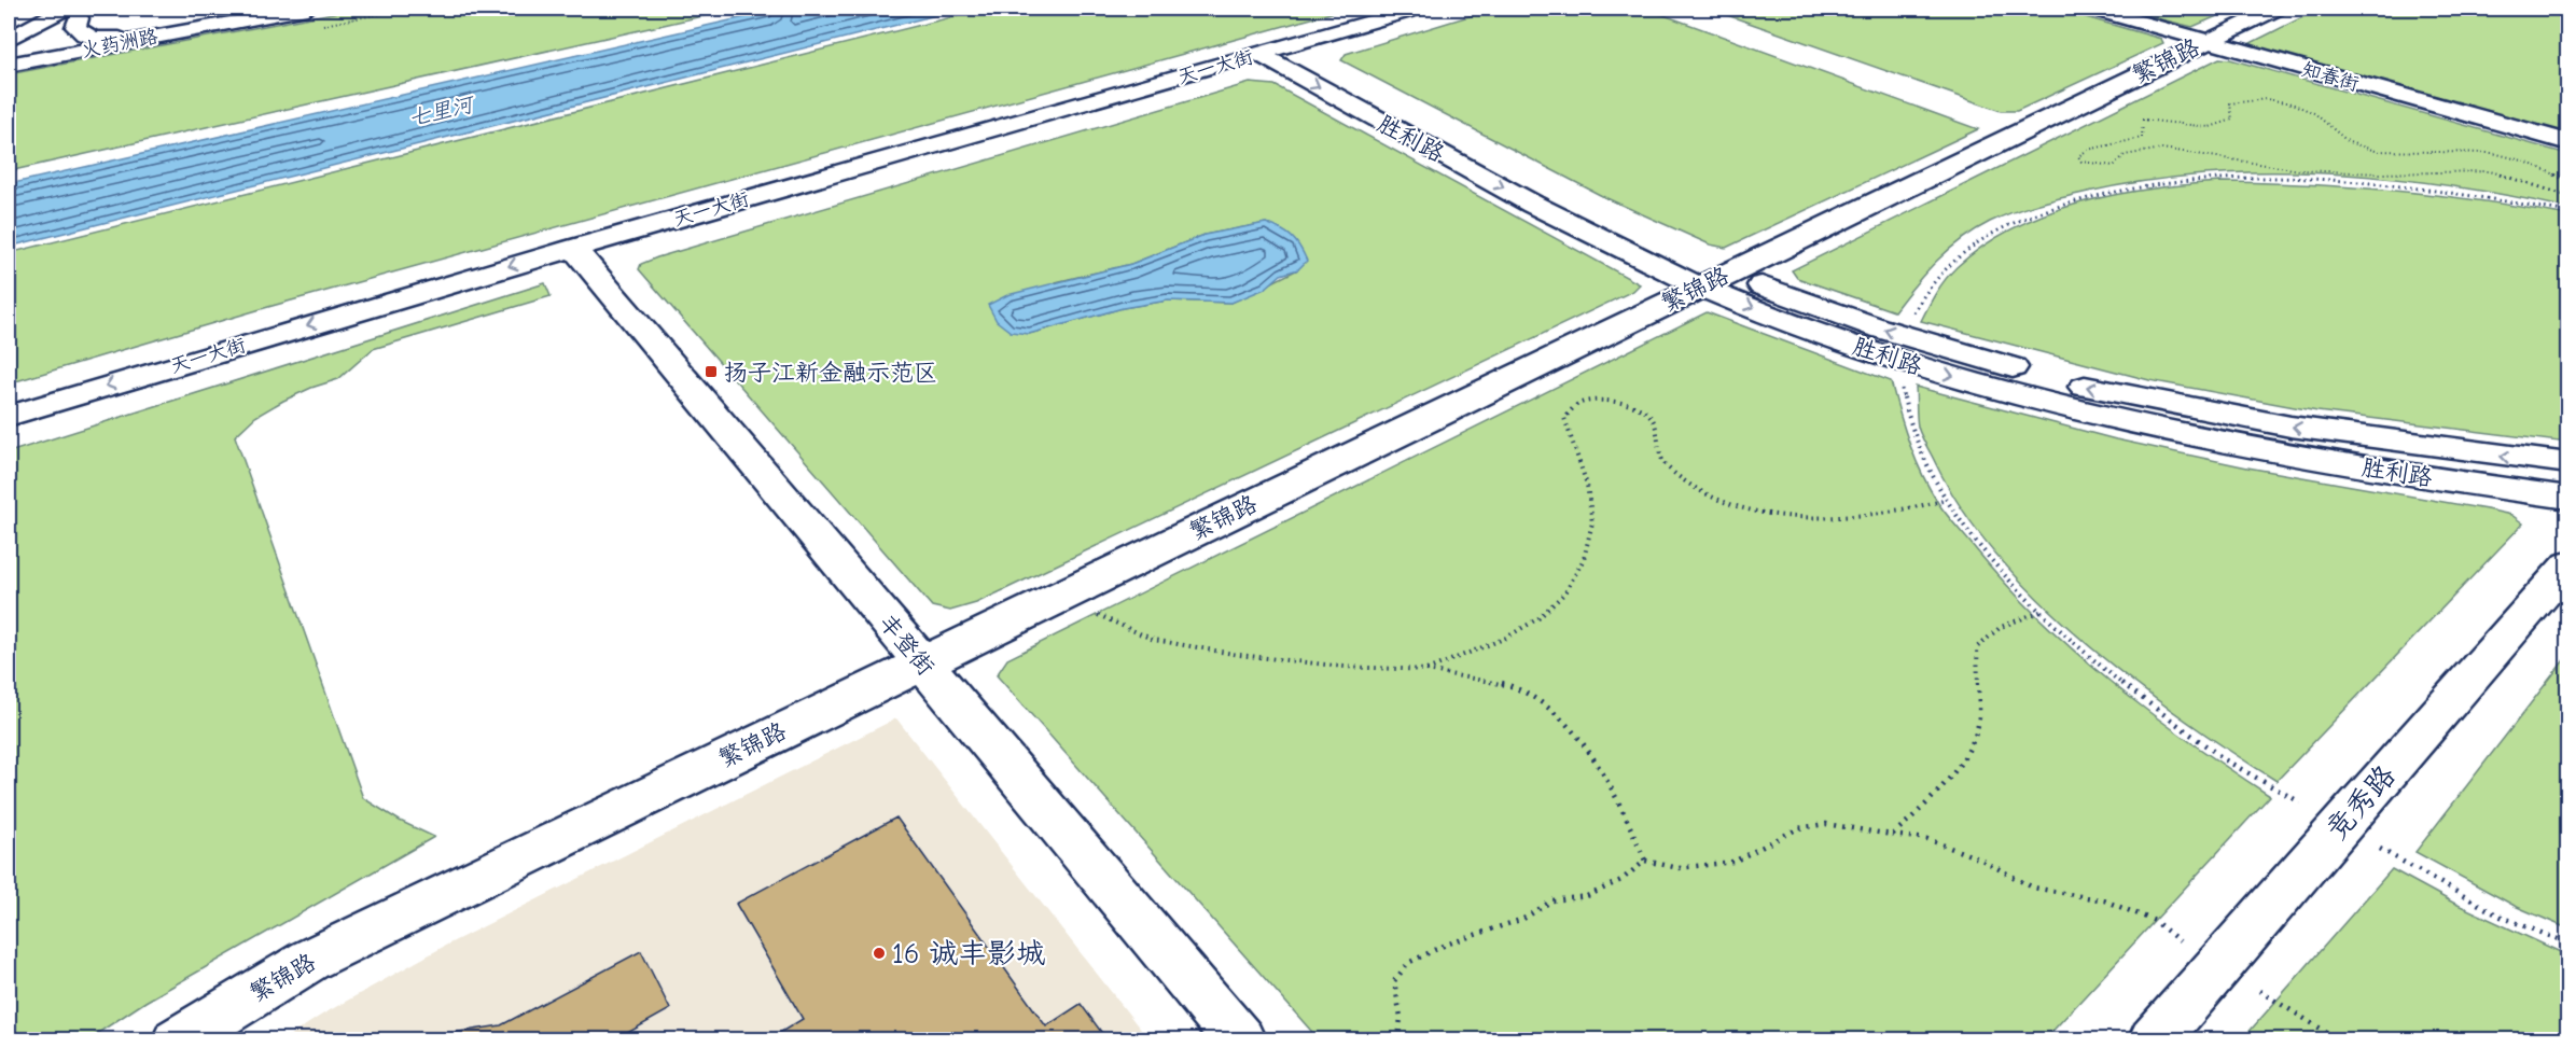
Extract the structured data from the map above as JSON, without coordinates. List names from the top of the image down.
{
  "streets": {
    "street": [
      "火药洲路",
      "繁锦路",
      "天一大街",
      "知春街",
      "胜利路",
      "丰登街",
      "竞秀路"
    ]
  },
  "crossings": [
    ["繁锦路", "知春街"],
    ["繁锦路", "胜利路"],
    ["繁锦路", "丰登街"],
    ["天一大街", "胜利路"],
    ["天一大街", "丰登街"]
  ],
  "one_way": ["天一大街"],
  "water": ["七里河"],
  "places": {
    "transit": ["扬子江新金融示范区"],
    "other": ["16 诚丰影城"]
  }
}
